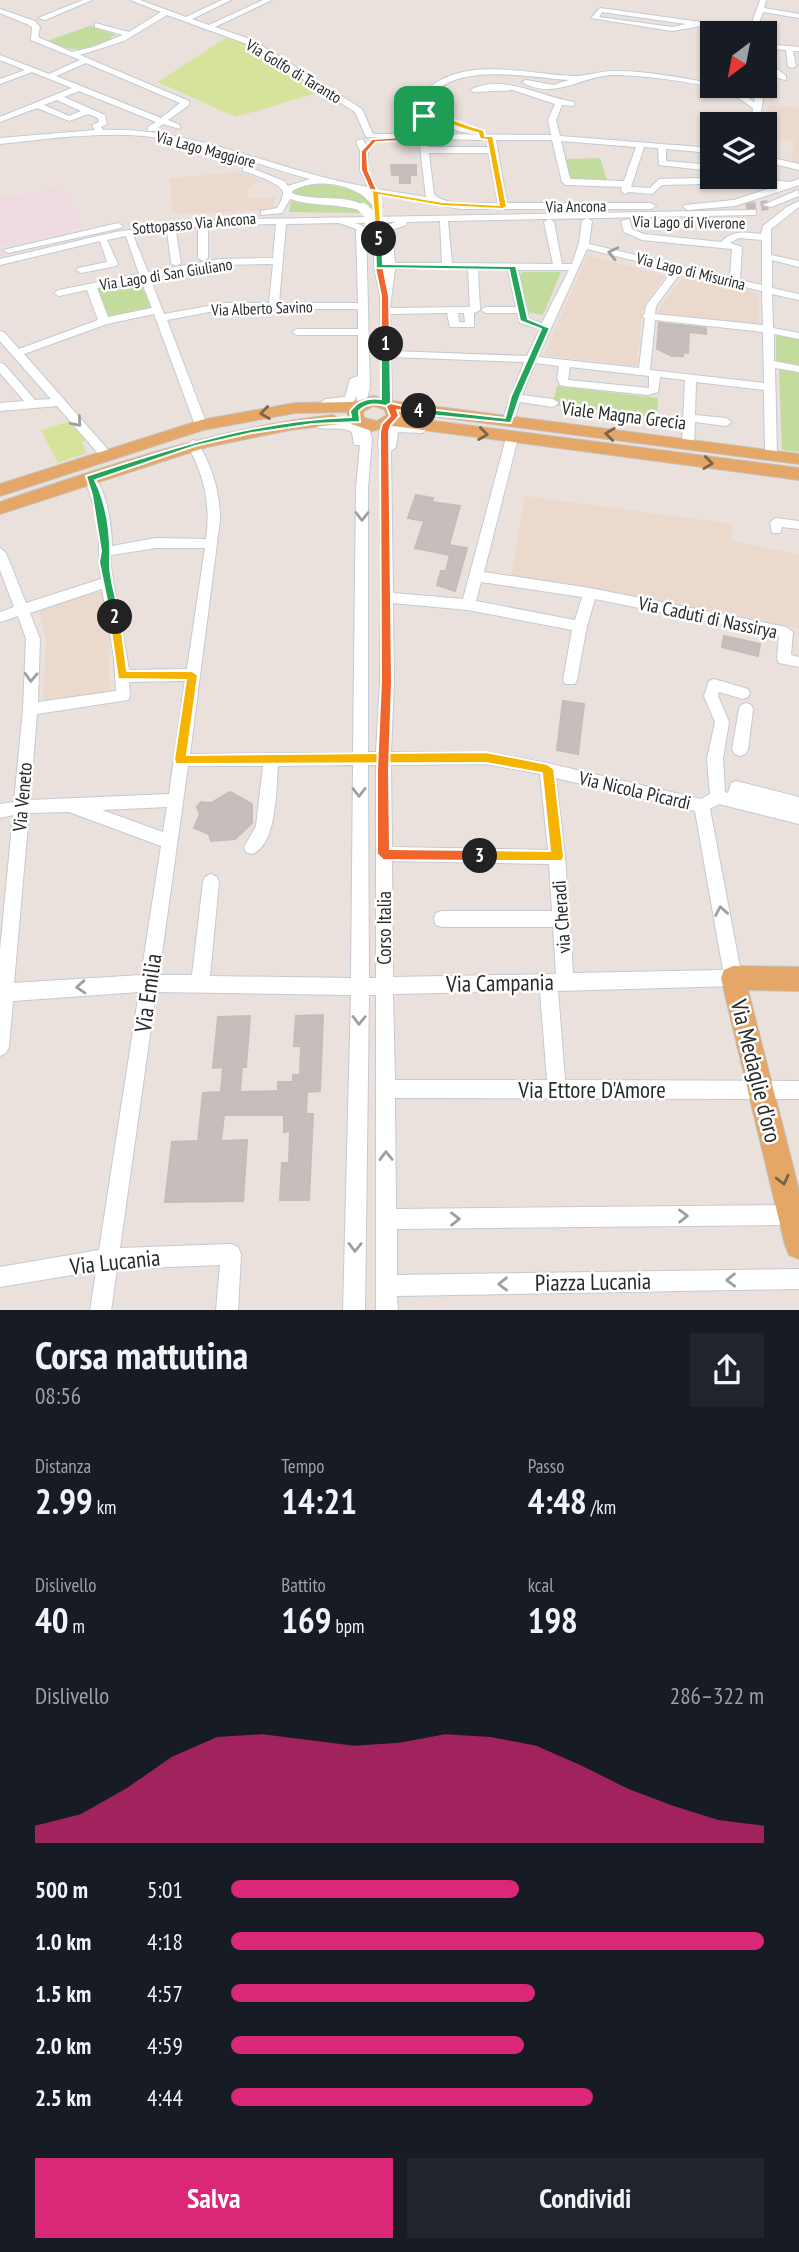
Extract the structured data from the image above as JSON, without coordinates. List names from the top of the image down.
{
  "streets": {
    "main road": ["Viale Magna Grecia", "Via Campania", "Via Medaglie d'oro"],
    "street": [
      "Via Golfo di Taranto",
      "Via Lago Maggiore",
      "Via Ancona",
      "Via Lago di Viverone",
      "Sottopasso Via Ancona",
      "Via Lago di Misurina",
      "Via Lago di San Giuliano",
      "Via Alberto Savino",
      "Via Caduti di Nassirya",
      "Via Nicola Picardi",
      "Via Veneto",
      "via Cheradi",
      "Corso Italia",
      "Via Emilia",
      "Via Ettore D'Amore",
      "Via Lucania",
      "Piazza Lucania"
    ]
  },
  "crossings": [
    ["Via Lago Maggiore", "Corso Italia"],
    ["Via Ancona", "Via Lago di Viverone"],
    ["Via Ancona", "Sottopasso Via Ancona"],
    ["Via Ancona", "Corso Italia"],
    ["Via Lago di Viverone", "Via Lago di Misurina"],
    ["Via Lago di Viverone", "Viale Magna Grecia"],
    ["Via Lago di San Giuliano", "Via Alberto Savino"],
    ["Via Alberto Savino", "Corso Italia"],
    ["Viale Magna Grecia", "Corso Italia"],
    ["Via Nicola Picardi", "via Cheradi"],
    ["Via Nicola Picardi", "Corso Italia"],
    ["Via Nicola Picardi", "Via Emilia"],
    ["Via Nicola Picardi", "Via Medaglie d'oro"],
    ["Via Veneto", "Via Campania"],
    ["via Cheradi", "Via Campania"],
    ["via Cheradi", "Via Ettore D'Amore"],
    ["Corso Italia", "Via Campania"],
    ["Corso Italia", "Via Ettore D'Amore"],
    ["Corso Italia", "Piazza Lucania"],
    ["Via Campania", "Via Emilia"],
    ["Via Campania", "Via Medaglie d'oro"],
    ["Via Emilia", "Via Lucania"],
    ["Via Medaglie d'oro", "Via Ettore D'Amore"]
  ],
  "north": "bottom left",
  "page": {
    "pins": [
      "5",
      "1",
      "4",
      "2",
      "3"
    ],
    "heading": ["Corsa mattutina", "08:56"],
    "stats": [
      ["Distanza", "2.99 km"],
      ["Tempo", "14:21"],
      ["Passo", "4:48 /km"],
      ["Dislivello", "40 m"],
      ["Battito", "169 bpm"],
      ["kcal", "198"]
    ],
    "chart": ["Dislivello", "286–322 m"],
    "list": [
      {
        "name": "500 m",
        "note": "5:01"
      },
      {
        "name": "1.0 km",
        "note": "4:18"
      },
      {
        "name": "1.5 km",
        "note": "4:57"
      },
      {
        "name": "2.0 km",
        "note": "4:59"
      },
      {
        "name": "2.5 km",
        "note": "4:44"
      }
    ],
    "buttons": ["Salva", "Condividi"]
  }
}
